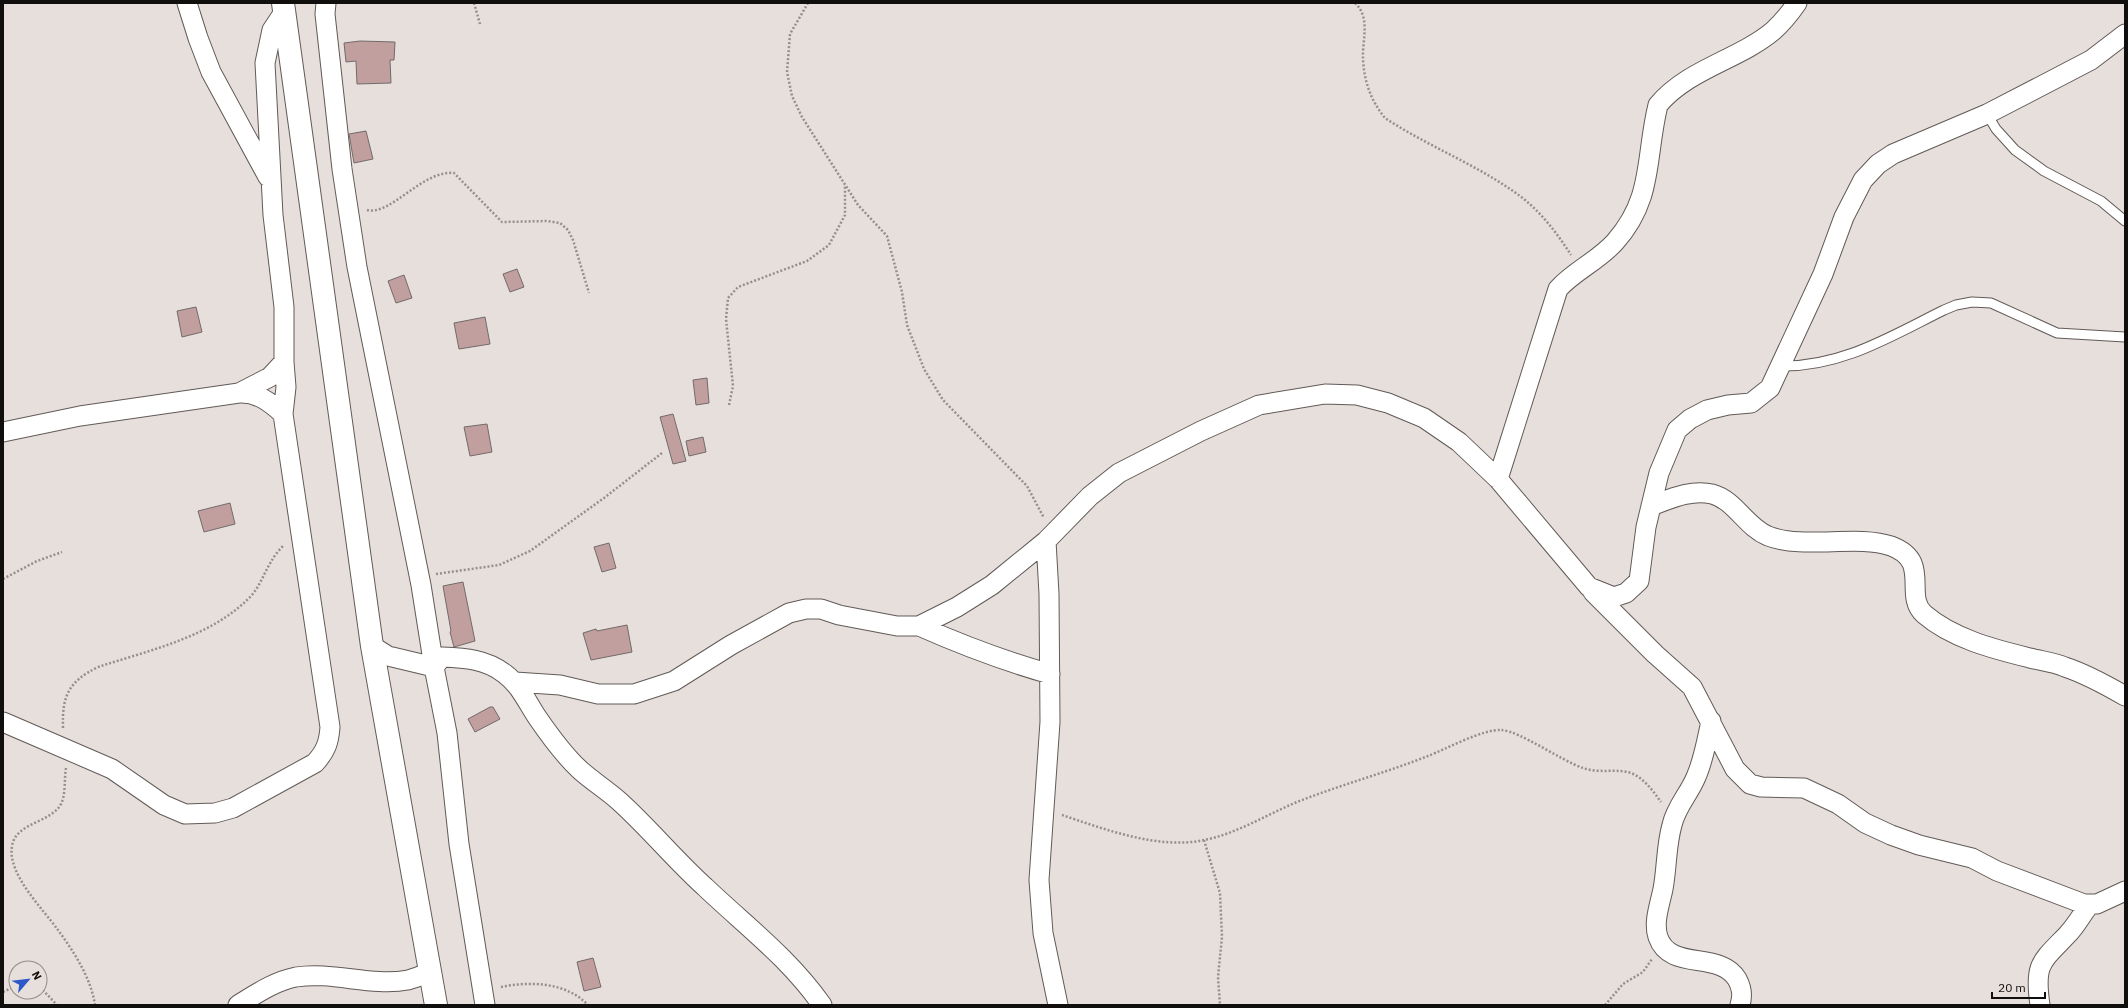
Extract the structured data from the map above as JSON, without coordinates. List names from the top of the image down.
{
  "scale_bar": "20 m",
  "north": "top right"
}
